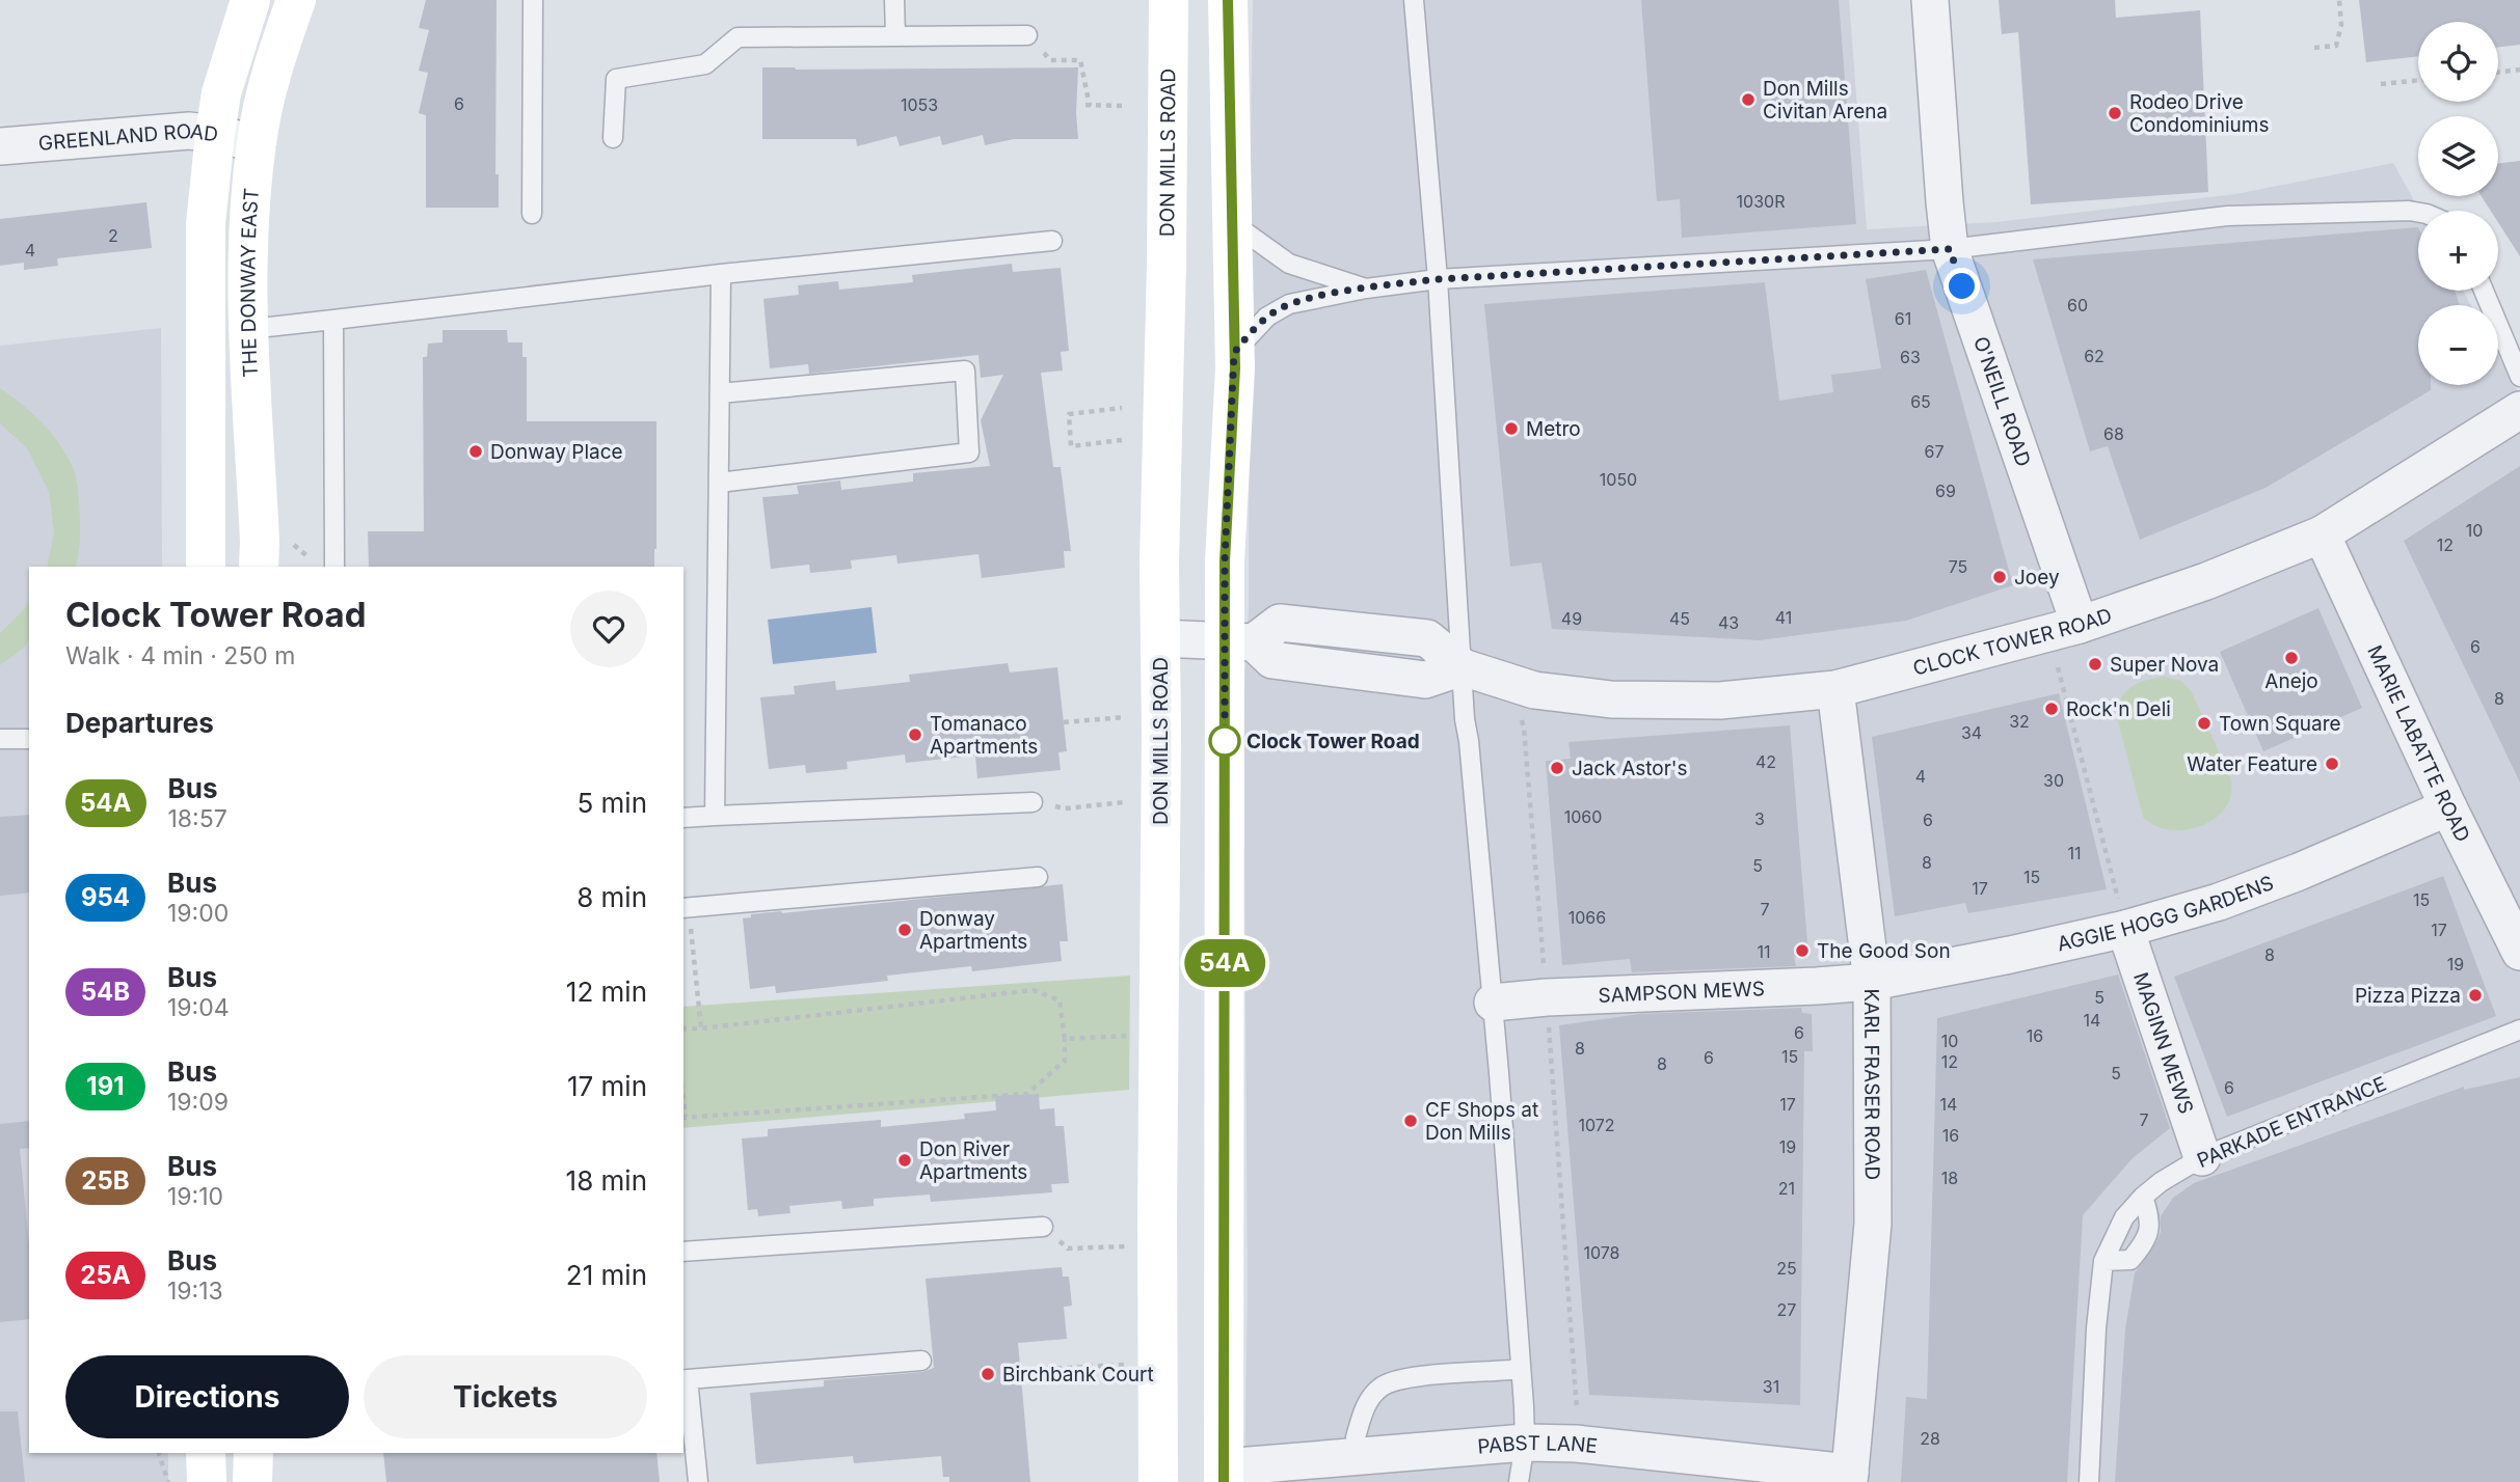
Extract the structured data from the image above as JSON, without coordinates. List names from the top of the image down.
{
  "streets": {
    "main road": ["DON MILLS ROAD", "THE DONWAY EAST"],
    "street": [
      "GREENLAND ROAD",
      "O'NEILL ROAD",
      "CLOCK TOWER ROAD",
      "MARIE LABATTE ROAD",
      "AGGIE HOGG GARDENS",
      "SAMPSON MEWS",
      "MAGINN MEWS",
      "KARL FRASER ROAD",
      "PABST LANE"
    ],
    "lane": ["PARKADE ENTRANCE"]
  },
  "crossings": [
    ["GREENLAND ROAD", "THE DONWAY EAST"],
    ["O'NEILL ROAD", "CLOCK TOWER ROAD"],
    ["CLOCK TOWER ROAD", "MARIE LABATTE ROAD"],
    ["CLOCK TOWER ROAD", "KARL FRASER ROAD"],
    ["MARIE LABATTE ROAD", "AGGIE HOGG GARDENS"],
    ["AGGIE HOGG GARDENS", "SAMPSON MEWS"],
    ["AGGIE HOGG GARDENS", "MAGINN MEWS"],
    ["AGGIE HOGG GARDENS", "KARL FRASER ROAD"],
    ["SAMPSON MEWS", "KARL FRASER ROAD"],
    ["MAGINN MEWS", "PARKADE ENTRANCE"],
    ["KARL FRASER ROAD", "PABST LANE"]
  ],
  "places": [
    "Don Mills Civitan Arena",
    "Rodeo Drive Condominiums",
    "Metro",
    "Donway Place",
    "Joey",
    "Anejo",
    "Super Nova",
    "Rock'n Deli",
    "Town Square",
    "Tomanaco Apartments",
    "Clock Tower Road",
    "Water Feature",
    "Jack Astor's",
    "Donway Apartments",
    "The Good Son",
    "Pizza Pizza",
    "CF Shops at Don Mills",
    "Don River Apartments",
    "Birchbank Court"
  ],
  "lines": ["bus line 54A"],
  "house_numbers": [
    "6",
    "1053",
    "1030R",
    "2",
    "4",
    "60",
    "61",
    "62",
    "63",
    "65",
    "68",
    "67",
    "1050",
    "69",
    "10",
    "12",
    "75",
    "41",
    "49",
    "45",
    "43",
    "6",
    "8",
    "32",
    "34",
    "42",
    "4",
    "30",
    "1060",
    "3",
    "6",
    "11",
    "8",
    "5",
    "15",
    "17",
    "15",
    "7",
    "1066",
    "17",
    "11",
    "8",
    "19",
    "5",
    "14",
    "6",
    "16",
    "10",
    "8",
    "15",
    "6",
    "12",
    "8",
    "5",
    "6",
    "17",
    "14",
    "7",
    "1072",
    "16",
    "19",
    "18",
    "21",
    "1078",
    "25",
    "27",
    "31",
    "28"
  ],
  "page": {
    "on_map": "54A",
    "map_buttons": ["+", "−"],
    "heading": [
      ["Clock Tower Road", "Walk · 4 min · 250 m"],
      "Departures"
    ],
    "list": [
      {
        "mark": "54A",
        "name": "Bus",
        "note": "18:57",
        "value": "5 min"
      },
      {
        "mark": "954",
        "name": "Bus",
        "note": "19:00",
        "value": "8 min"
      },
      {
        "mark": "54B",
        "name": "Bus",
        "note": "19:04",
        "value": "12 min"
      },
      {
        "mark": "191",
        "name": "Bus",
        "note": "19:09",
        "value": "17 min"
      },
      {
        "mark": "25B",
        "name": "Bus",
        "note": "19:10",
        "value": "18 min"
      },
      {
        "mark": "25A",
        "name": "Bus",
        "note": "19:13",
        "value": "21 min"
      }
    ],
    "buttons": ["Directions", "Tickets"]
  }
}
